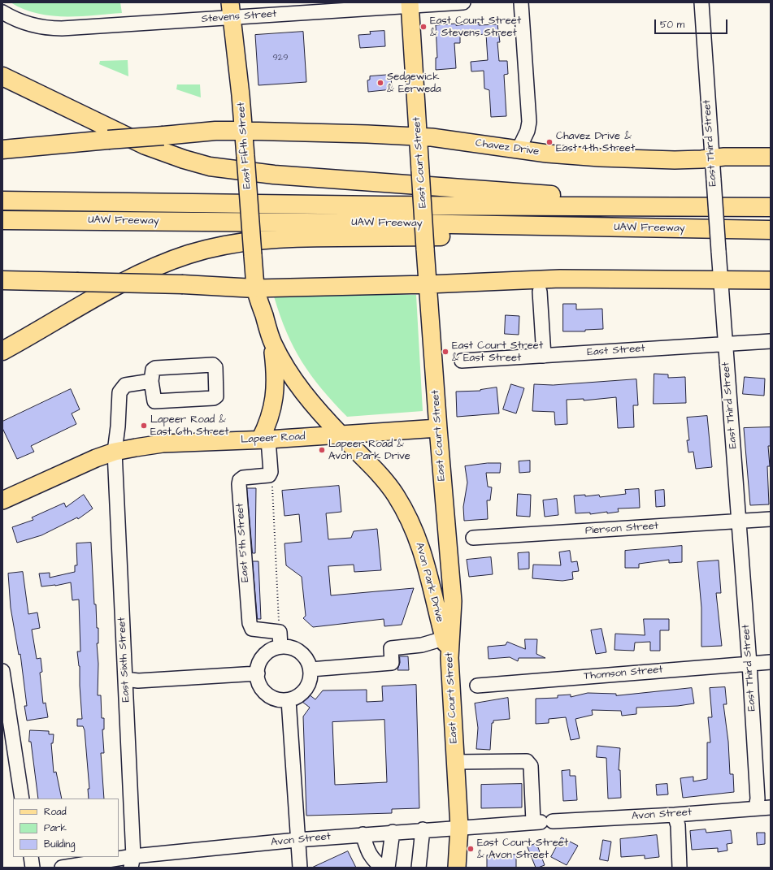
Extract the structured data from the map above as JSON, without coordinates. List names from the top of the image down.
{
  "streets": {
    "highway": ["UAW Freeway"],
    "main road": [
      "East Fifth Street",
      "Chavez Drive",
      "East Court Street",
      "Lapeer Road",
      "Avon Park Drive"
    ],
    "street": [
      "Stevens Street",
      "East Third Street",
      "East Street",
      "Pierson Street",
      "East 5th Street",
      "East Sixth Street",
      "Thomson Street",
      "Avon Street"
    ]
  },
  "crossings": [
    ["Stevens Street", "East Fifth Street"],
    ["Stevens Street", "East Court Street"],
    ["East Third Street", "Chavez Drive"],
    ["East Third Street", "East Street"],
    ["East Third Street", "Pierson Street"],
    ["East Third Street", "Thomson Street"],
    ["East Third Street", "Avon Street"],
    ["East Fifth Street", "Chavez Drive"],
    ["Chavez Drive", "East Court Street"],
    ["East Court Street", "Lapeer Road"],
    ["East Court Street", "Avon Park Drive"],
    ["East Court Street", "Avon Street"],
    ["Lapeer Road", "Avon Park Drive"],
    ["Lapeer Road", "East Sixth Street"],
    ["East Sixth Street", "Avon Street"]
  ],
  "places": [
    "East Court Street & Stevens Street",
    "Sedgewick & Eerweda",
    "Chavez Drive & East 4th Street",
    "East Court Street & East Street",
    "Lapeer Road & East 6th Street",
    "Lapeer Road & Avon Park Drive",
    "East Court Street & Avon Street"
  ],
  "house_numbers": ["929"],
  "legend": ["Road", "Park", "Building"],
  "scale_bar": "50 m"
}
